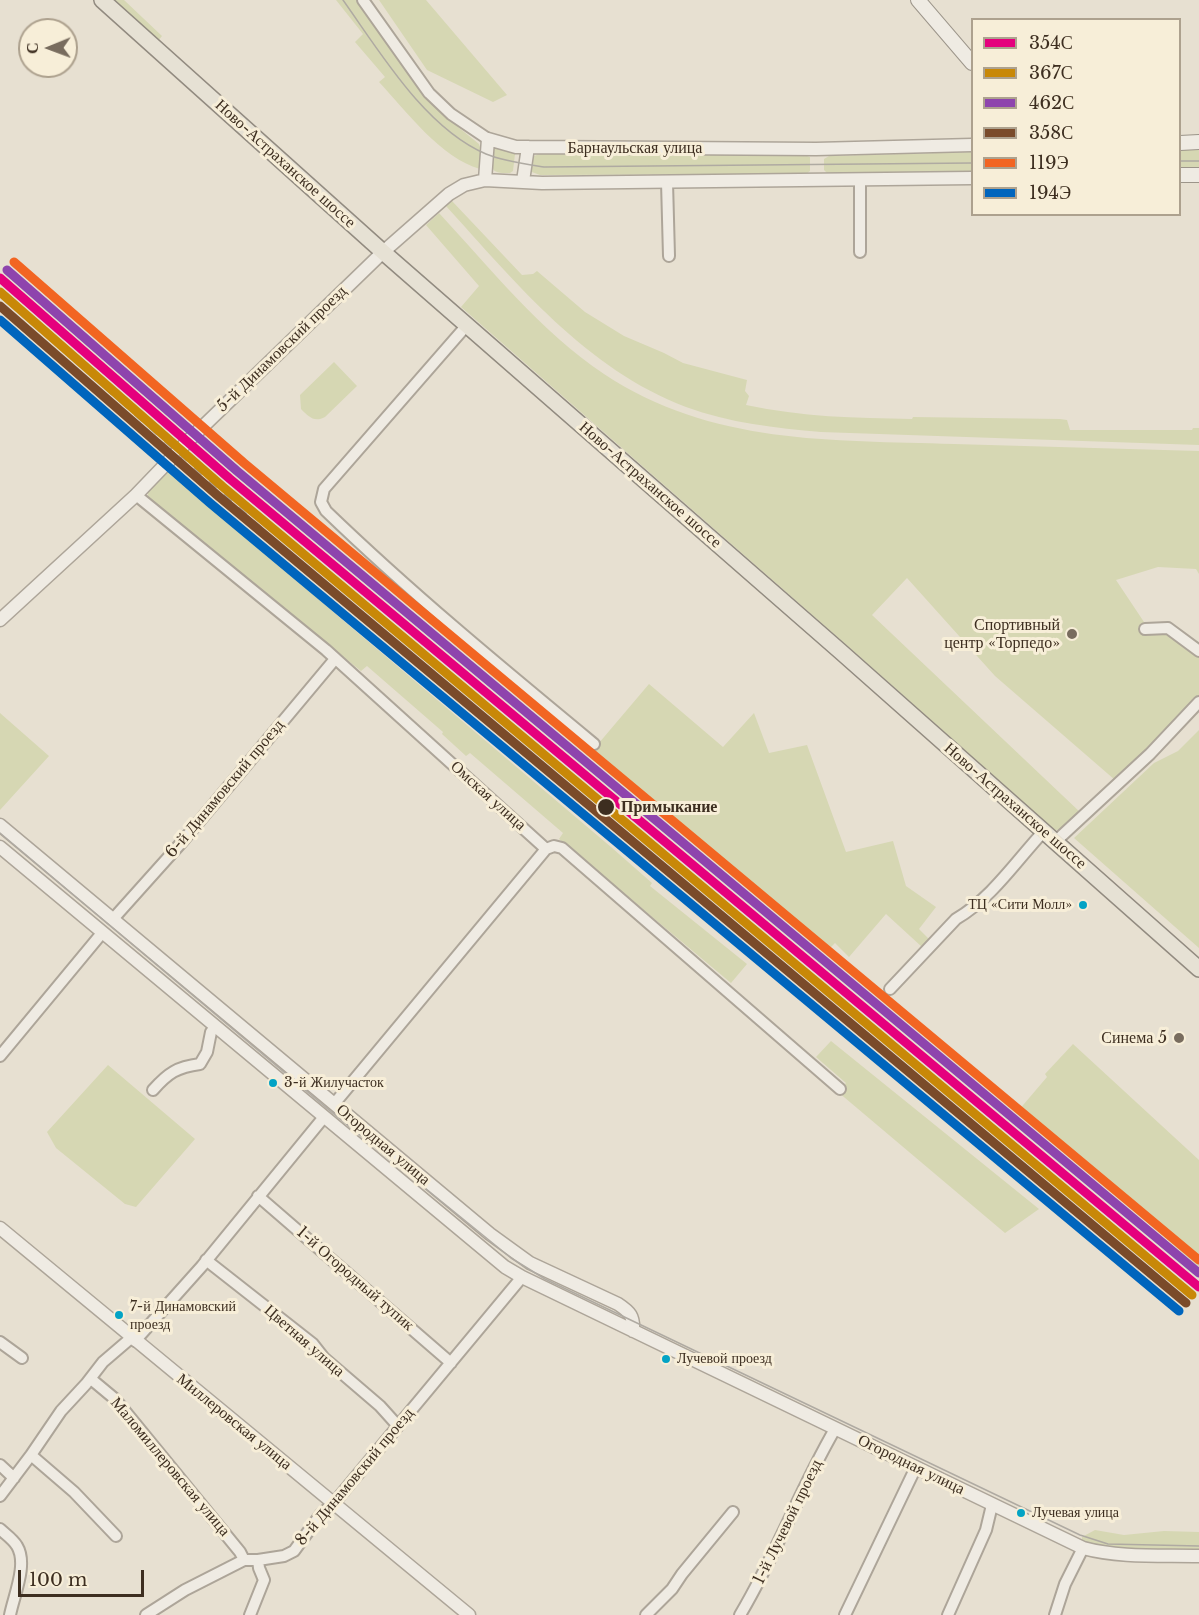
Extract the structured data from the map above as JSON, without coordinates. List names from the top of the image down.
{
  "streets": {
    "main road": ["Ново-Астраханское шоссе"],
    "street": [
      "Барнаульская улица",
      "5-й Динамовский проезд",
      "6-й Динамовский проезд",
      "Омская улица",
      "Огородная улица",
      "1-й Огородный тупик",
      "Цветная улица",
      "Миллеровская улица",
      "Маломиллеровская улица",
      "8-й Динамовский проезд",
      "1-й Лучевой проезд"
    ]
  },
  "crossings": [
    ["Барнаульская улица", "Ново-Астраханское шоссе"],
    ["Барнаульская улица", "5-й Динамовский проезд"],
    ["Ново-Астраханское шоссе", "5-й Динамовский проезд"],
    ["5-й Динамовский проезд", "Омская улица"],
    ["6-й Динамовский проезд", "Омская улица"],
    ["6-й Динамовский проезд", "Огородная улица"],
    ["Огородная улица", "8-й Динамовский проезд"],
    ["Огородная улица", "1-й Лучевой проезд"],
    ["1-й Огородный тупик", "8-й Динамовский проезд"],
    ["Цветная улица", "8-й Динамовский проезд"],
    ["Миллеровская улица", "8-й Динамовский проезд"],
    ["Маломиллеровская улица", "8-й Динамовский проезд"]
  ],
  "places": [
    "Спортивный центр «Торпедо»",
    "Примыкание",
    "ТЦ «Сити Молл»",
    "Синема 5",
    "3-й Жилучасток",
    "7-й Динамовский проезд",
    "Лучевой проезд",
    "Лучевая улица"
  ],
  "lines": [
    "transit line 119Э",
    "transit line 462С",
    "transit line 354С",
    "transit line 367С",
    "transit line 358С",
    "transit line 194Э"
  ],
  "legend": [
    "354С",
    "367С",
    "462С",
    "358С",
    "119Э",
    "194Э"
  ],
  "scale_bar": "100 m",
  "north": "left"
}
